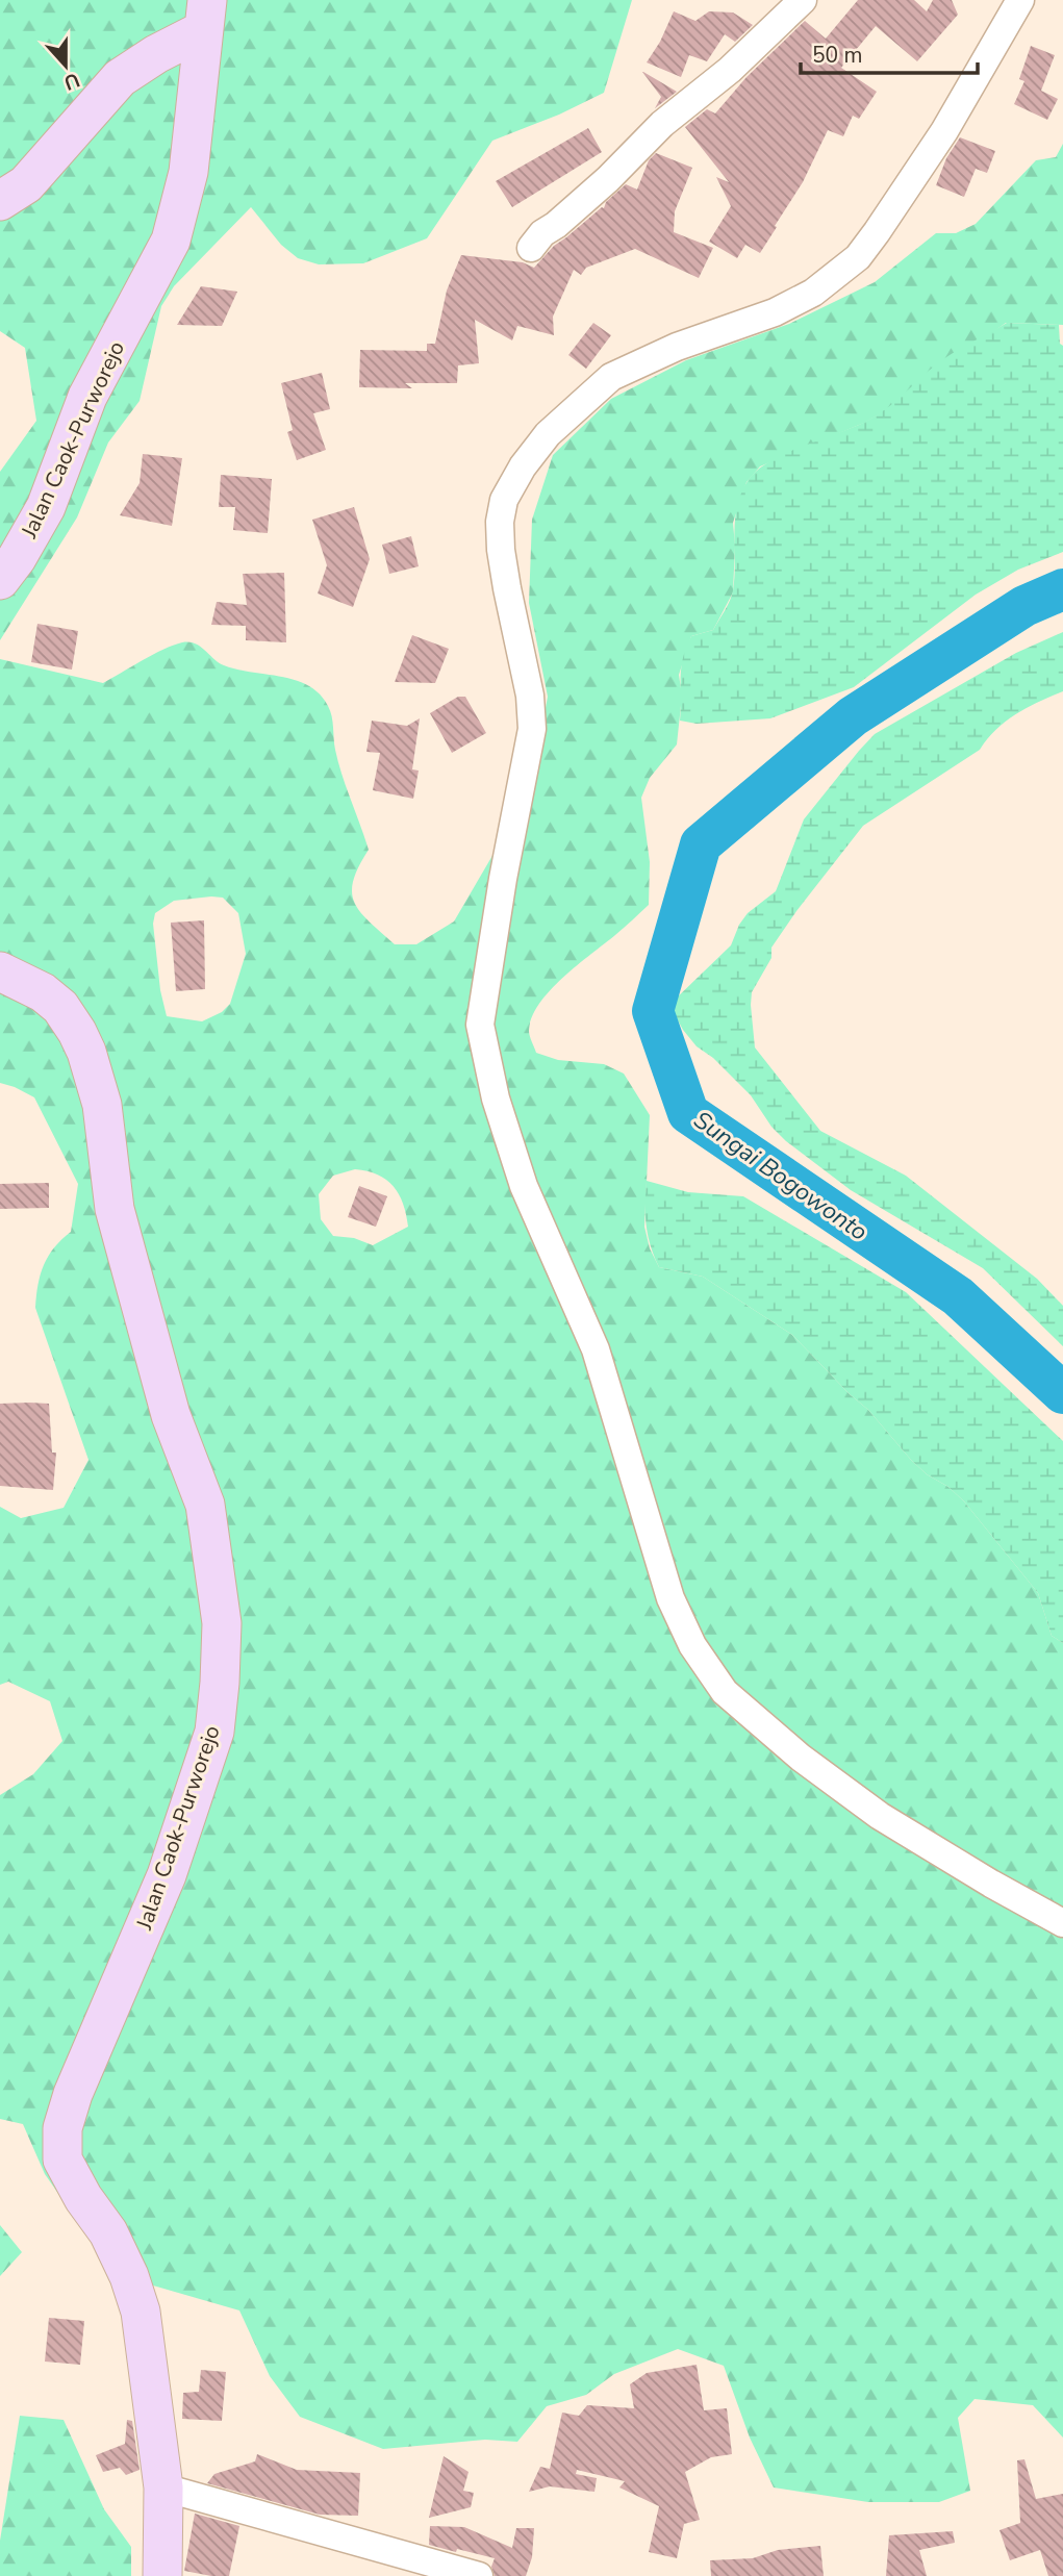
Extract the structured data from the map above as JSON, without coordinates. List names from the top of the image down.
{
  "streets": {
    "street": ["Jalan Caok-Purworejo"]
  },
  "water": ["Sungai Bogowonto"],
  "scale_bar": "50 m",
  "north": "bottom"
}
